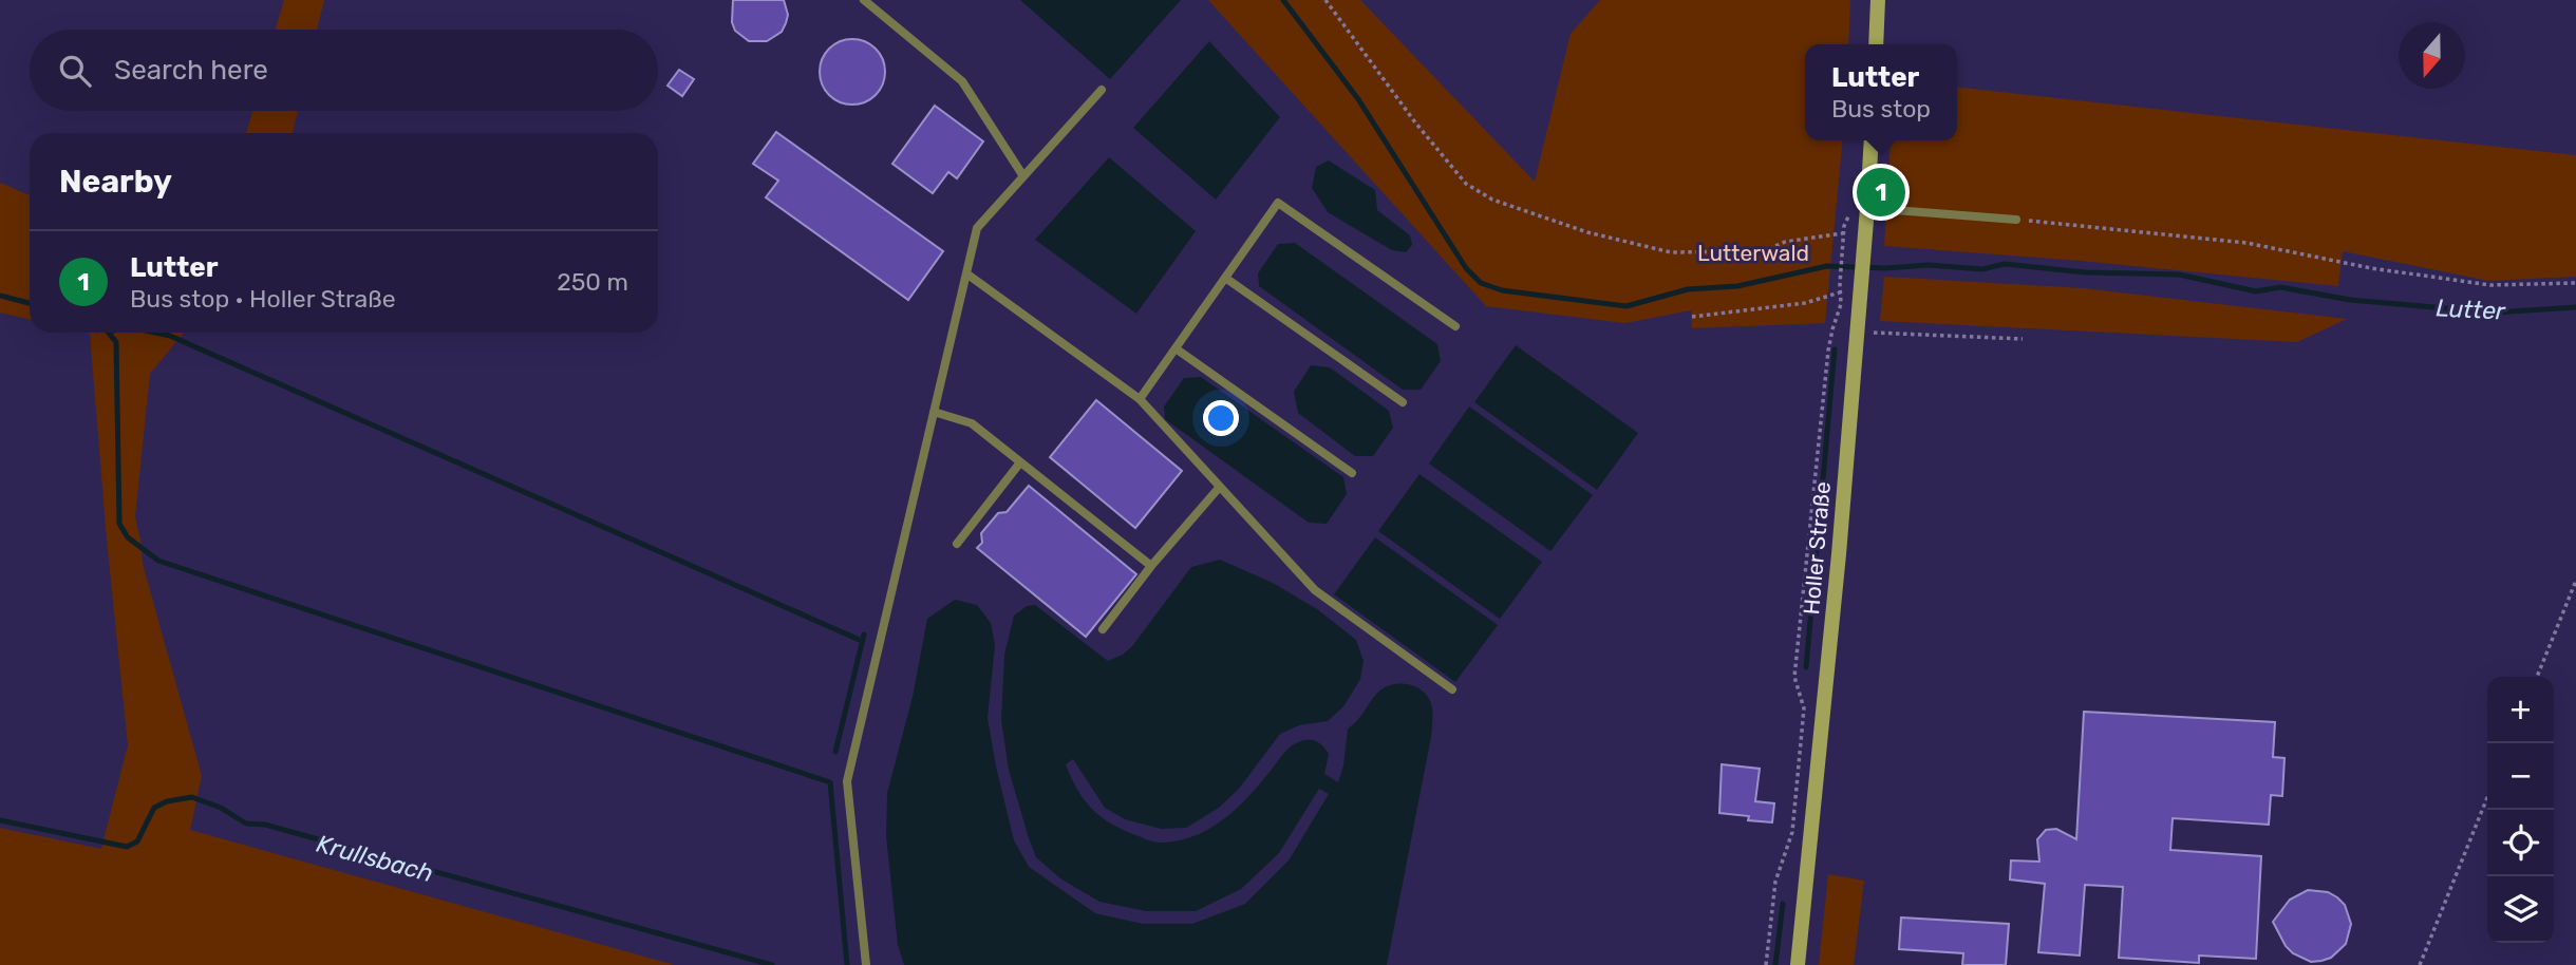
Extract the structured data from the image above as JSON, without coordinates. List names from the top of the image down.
{
  "streets": {
    "street": ["Holler Straße"]
  },
  "water": ["Lutter", "Krullsbach"],
  "parks": ["Lutterwald"],
  "north": "bottom",
  "page": {
    "search": "Search here",
    "popup": ["Lutter", "Bus stop"],
    "heading": "Nearby",
    "pins": "1",
    "list": [
      {
        "mark": "1",
        "name": "Lutter",
        "note": "Bus stop · Holler Straße",
        "value": "250 m"
      }
    ],
    "map_buttons": ["+", "−"]
  }
}
